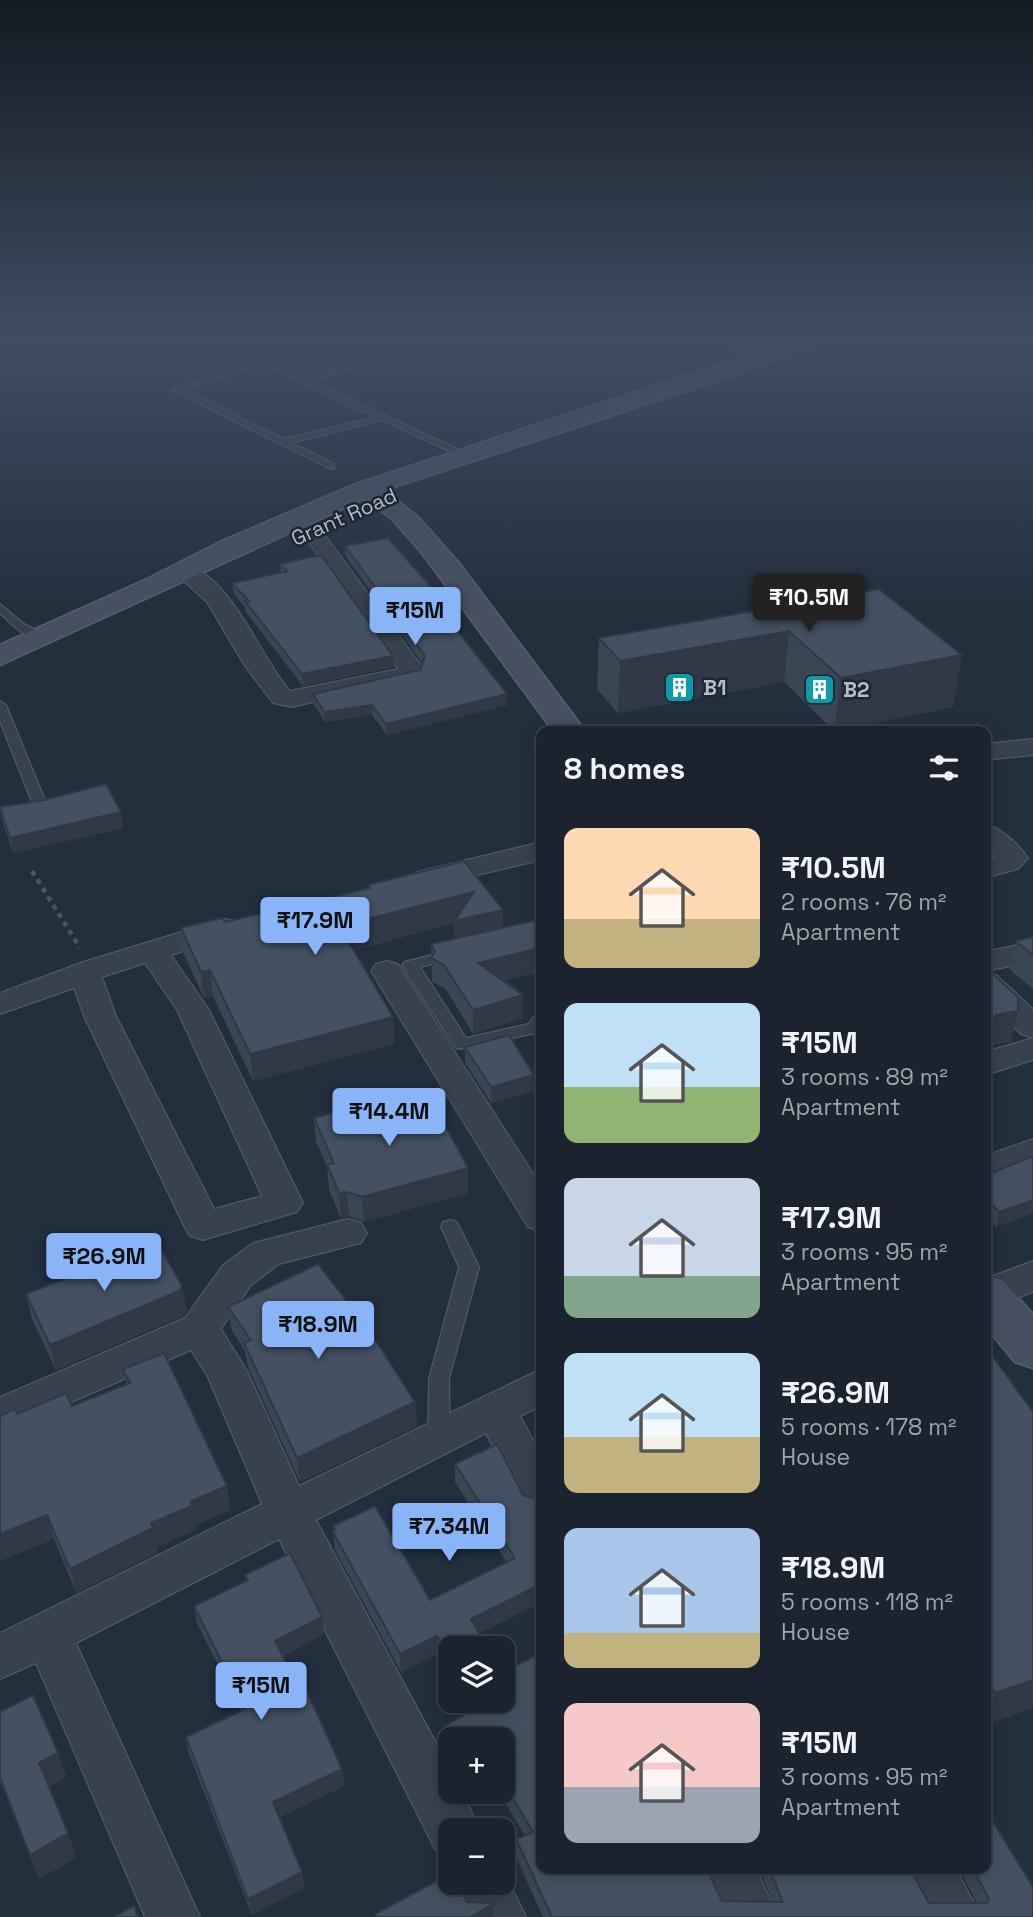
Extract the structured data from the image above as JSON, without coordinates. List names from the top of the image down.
{
  "streets": {
    "main road": ["Grant Road"]
  },
  "places": {
    "building": ["B1", "B2"]
  },
  "page": {
    "price": [
      "₹10.5M",
      "₹15M",
      "₹17.9M",
      "₹14.4M",
      "₹26.9M",
      "₹18.9M",
      "₹7.34M",
      "₹15M"
    ],
    "heading": "8 homes",
    "list": [
      {
        "name": "₹10.5M",
        "note": "2 rooms · 76 m² · Apartment"
      },
      {
        "name": "₹15M",
        "note": "3 rooms · 89 m² · Apartment"
      },
      {
        "name": "₹17.9M",
        "note": "3 rooms · 95 m² · Apartment"
      },
      {
        "name": "₹26.9M",
        "note": "5 rooms · 178 m² · House"
      },
      {
        "name": "₹18.9M",
        "note": "5 rooms · 118 m² · House"
      },
      {
        "name": "₹15M",
        "note": "3 rooms · 95 m² · Apartment"
      }
    ],
    "map_buttons": ["+", "−"]
  }
}
